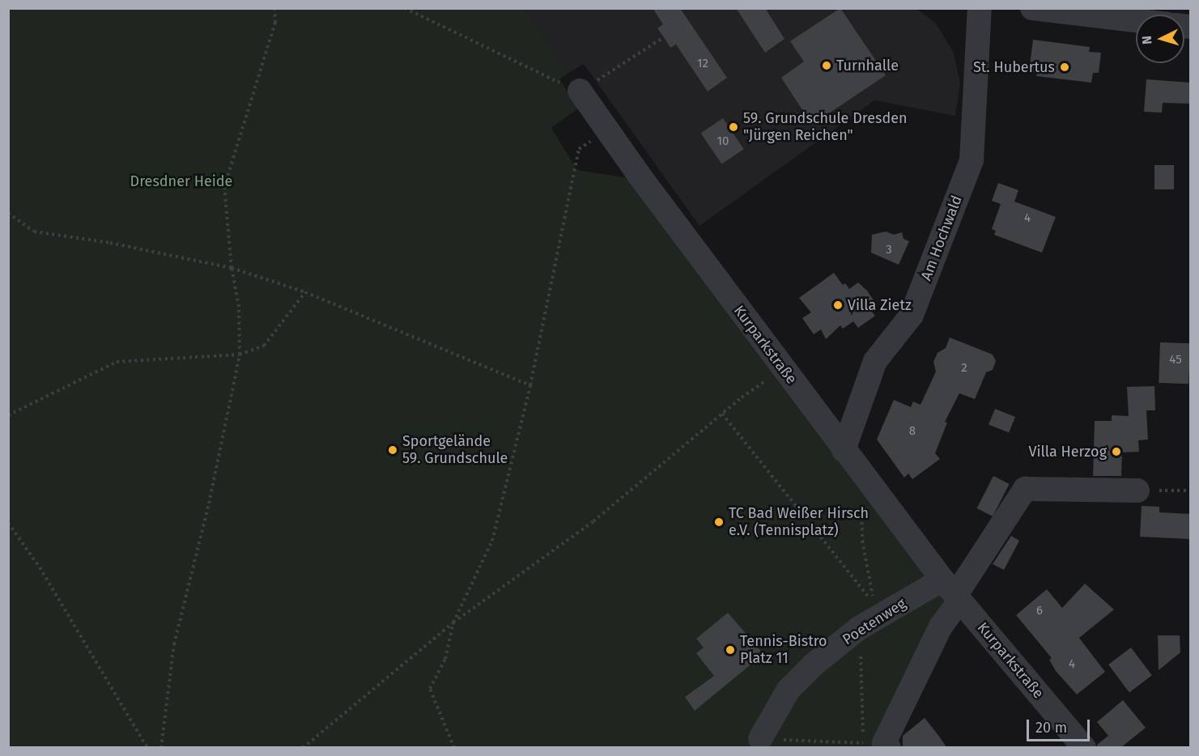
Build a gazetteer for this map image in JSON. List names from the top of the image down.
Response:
{
  "streets": {
    "street": ["Am Hochwald", "Kurparkstraße", "Poetenweg"]
  },
  "crossings": [
    ["Am Hochwald", "Kurparkstraße"],
    ["Kurparkstraße", "Poetenweg"]
  ],
  "parks": ["Dresdner Heide"],
  "places": [
    "Turnhalle",
    "St. Hubertus",
    "59. Grundschule Dresden \"Jürgen Reichen\"",
    "Villa Zietz",
    "Sportgelände 59. Grundschule",
    "Villa Herzog",
    "TC Bad Weißer Hirsch e.V. (Tennisplatz)",
    "Tennis-Bistro Platz 11"
  ],
  "house_numbers": [
    "12",
    "10",
    "4",
    "3",
    "45",
    "2",
    "8",
    "6",
    "4"
  ],
  "scale_bar": "20 m",
  "north": "left"
}
